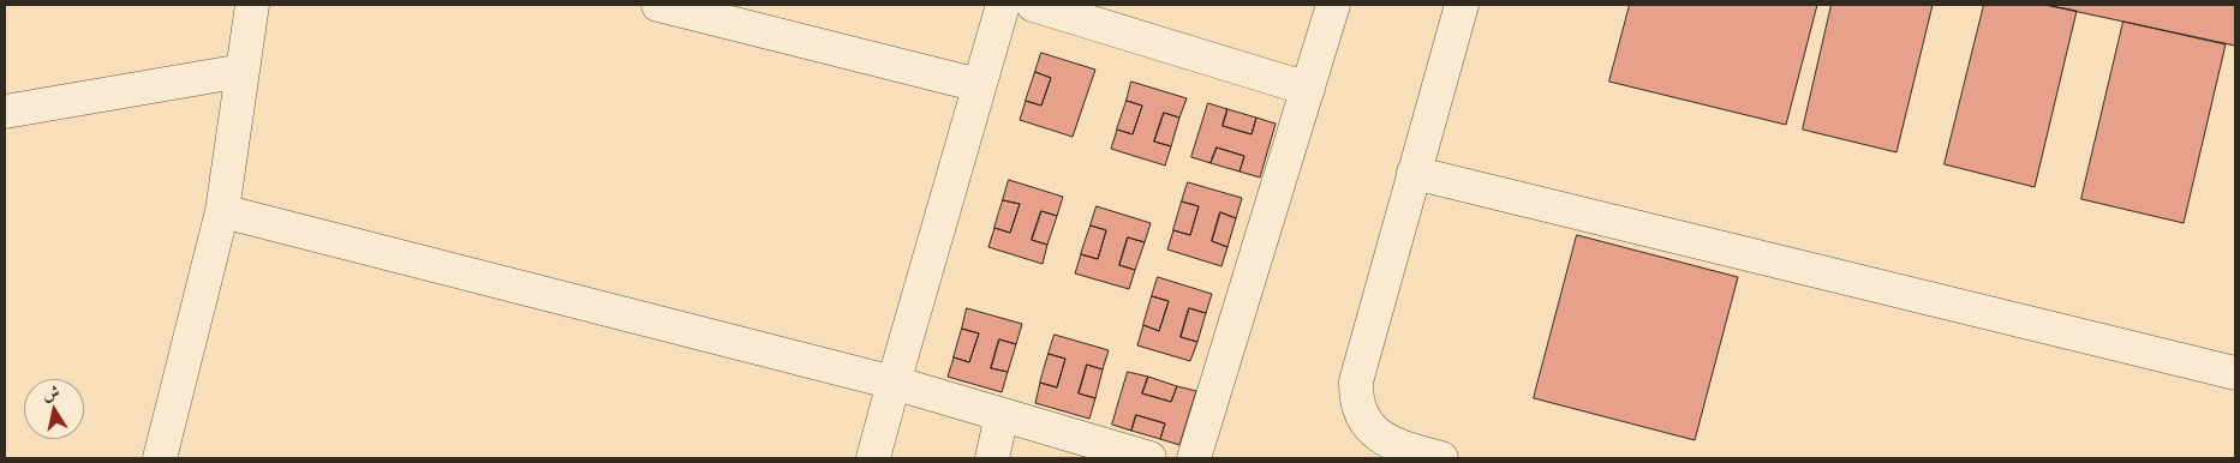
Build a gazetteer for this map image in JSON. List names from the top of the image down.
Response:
{
  "north": "top"
}
